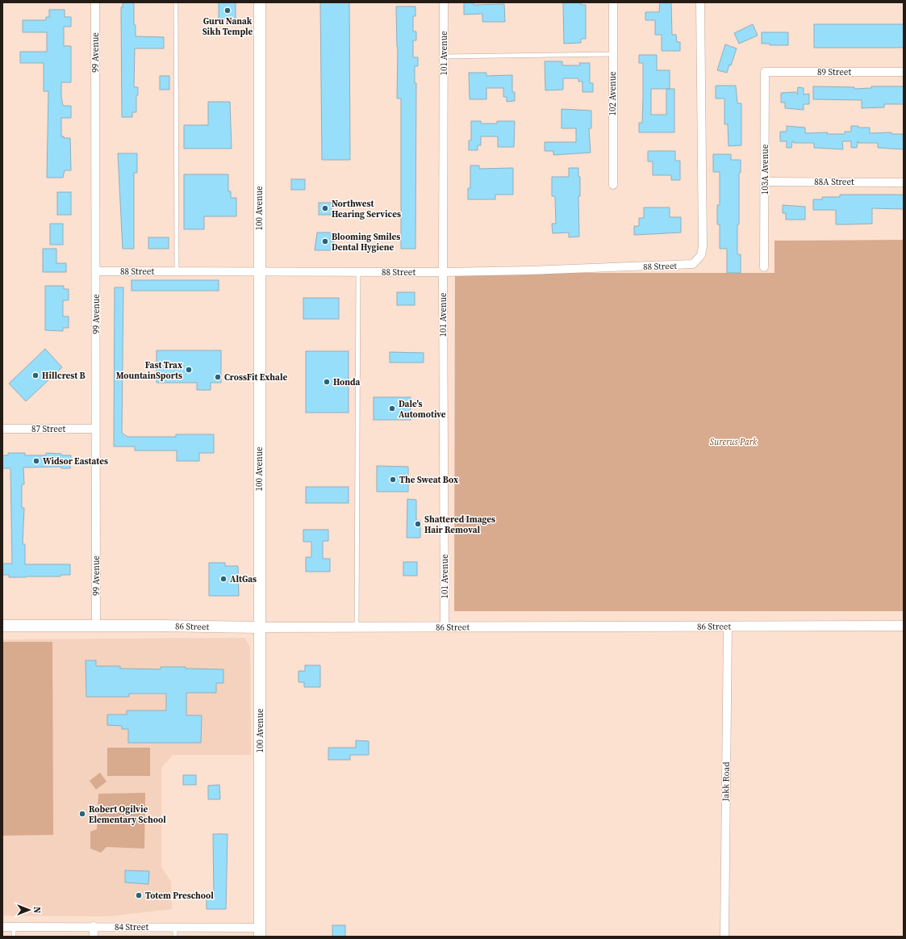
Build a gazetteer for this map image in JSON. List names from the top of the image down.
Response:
{
  "streets": {
    "main road": ["100 Avenue", "86 Street"],
    "street": [
      "99 Avenue",
      "101 Avenue",
      "89 Street",
      "102 Avenue",
      "103A Avenue",
      "88A Street",
      "88 Street",
      "87 Street",
      "Jakk Road",
      "84 Street"
    ]
  },
  "crossings": [
    ["99 Avenue", "88 Street"],
    ["99 Avenue", "87 Street"],
    ["99 Avenue", "86 Street"],
    ["101 Avenue", "88 Street"],
    ["101 Avenue", "86 Street"],
    ["89 Street", "103A Avenue"],
    ["103A Avenue", "88A Street"],
    ["100 Avenue", "88 Street"],
    ["100 Avenue", "86 Street"],
    ["100 Avenue", "84 Street"],
    ["86 Street", "Jakk Road"]
  ],
  "parks": ["Surerus Park"],
  "places": [
    "Guru Nanak Sikh Temple",
    "Northwest Hearing Services",
    "Blooming Smiles Dental Hygiene",
    "Fast Trax MountainSports",
    "Hillcrest B",
    "CrossFit Exhale",
    "Honda",
    "Dale's Automotive",
    "Widsor Eastates",
    "The Sweat Box",
    "Shattered Images Hair Removal",
    "AltGas",
    "Robert Ogilvie Elementary School",
    "Totem Preschool"
  ],
  "north": "right"
}
